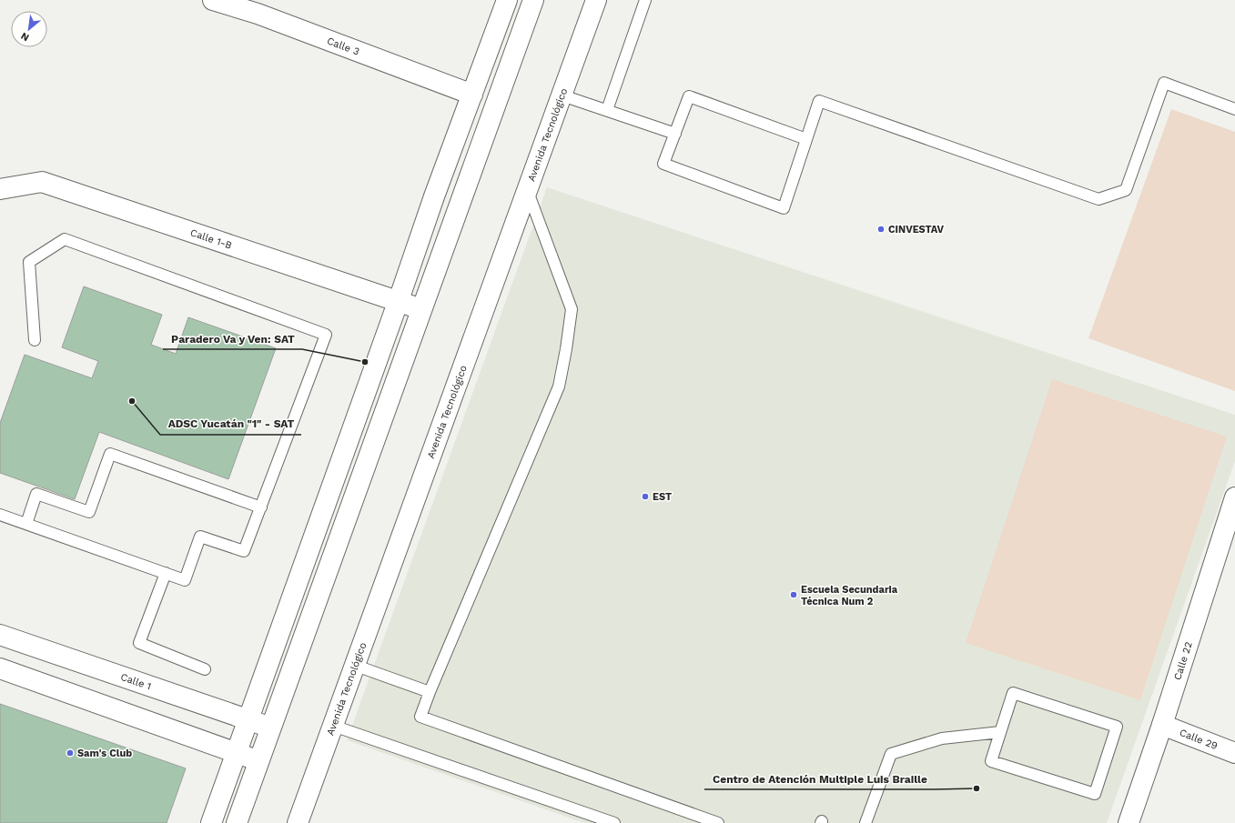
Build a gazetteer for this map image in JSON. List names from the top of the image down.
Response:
{
  "streets": {
    "street": [
      "Calle 3",
      "Avenida Tecnológico",
      "Calle 1-B",
      "Calle 22",
      "Calle 1",
      "Calle 29"
    ]
  },
  "crossings": [
    ["Calle 22", "Calle 29"]
  ],
  "places": [
    "CINVESTAV",
    "Paradero Va y Ven: SAT",
    "ADSC Yucatán \"1\" - SAT",
    "EST",
    "Escuela Secundaria Técnica Num 2",
    "Sam's Club",
    "Centro de Atención Multiple Luis Braille"
  ],
  "north": "bottom left"
}
